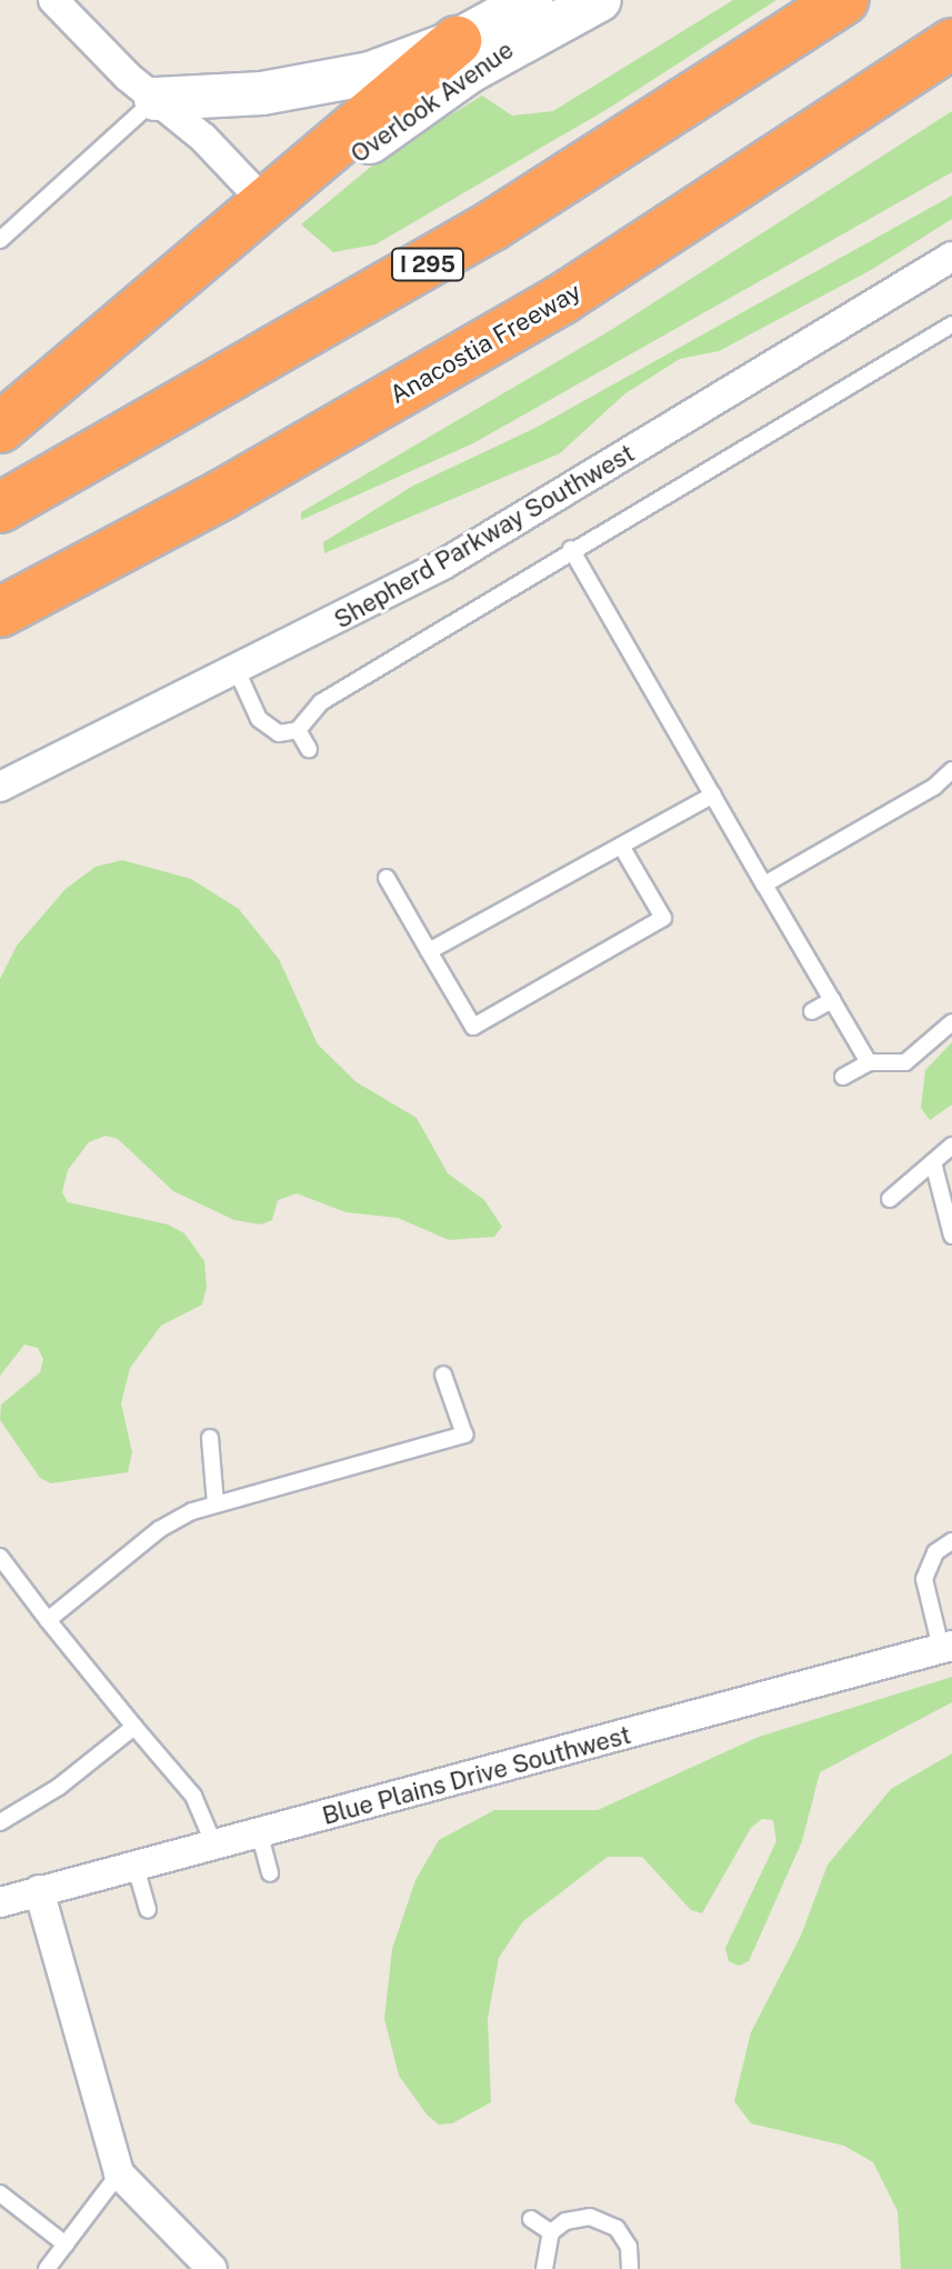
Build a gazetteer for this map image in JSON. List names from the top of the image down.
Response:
{
  "streets": {
    "highway": ["I 295", "Anacostia Freeway"],
    "street": ["Overlook Avenue", "Shepherd Parkway Southwest", "Blue Plains Drive Southwest"]
  }
}
